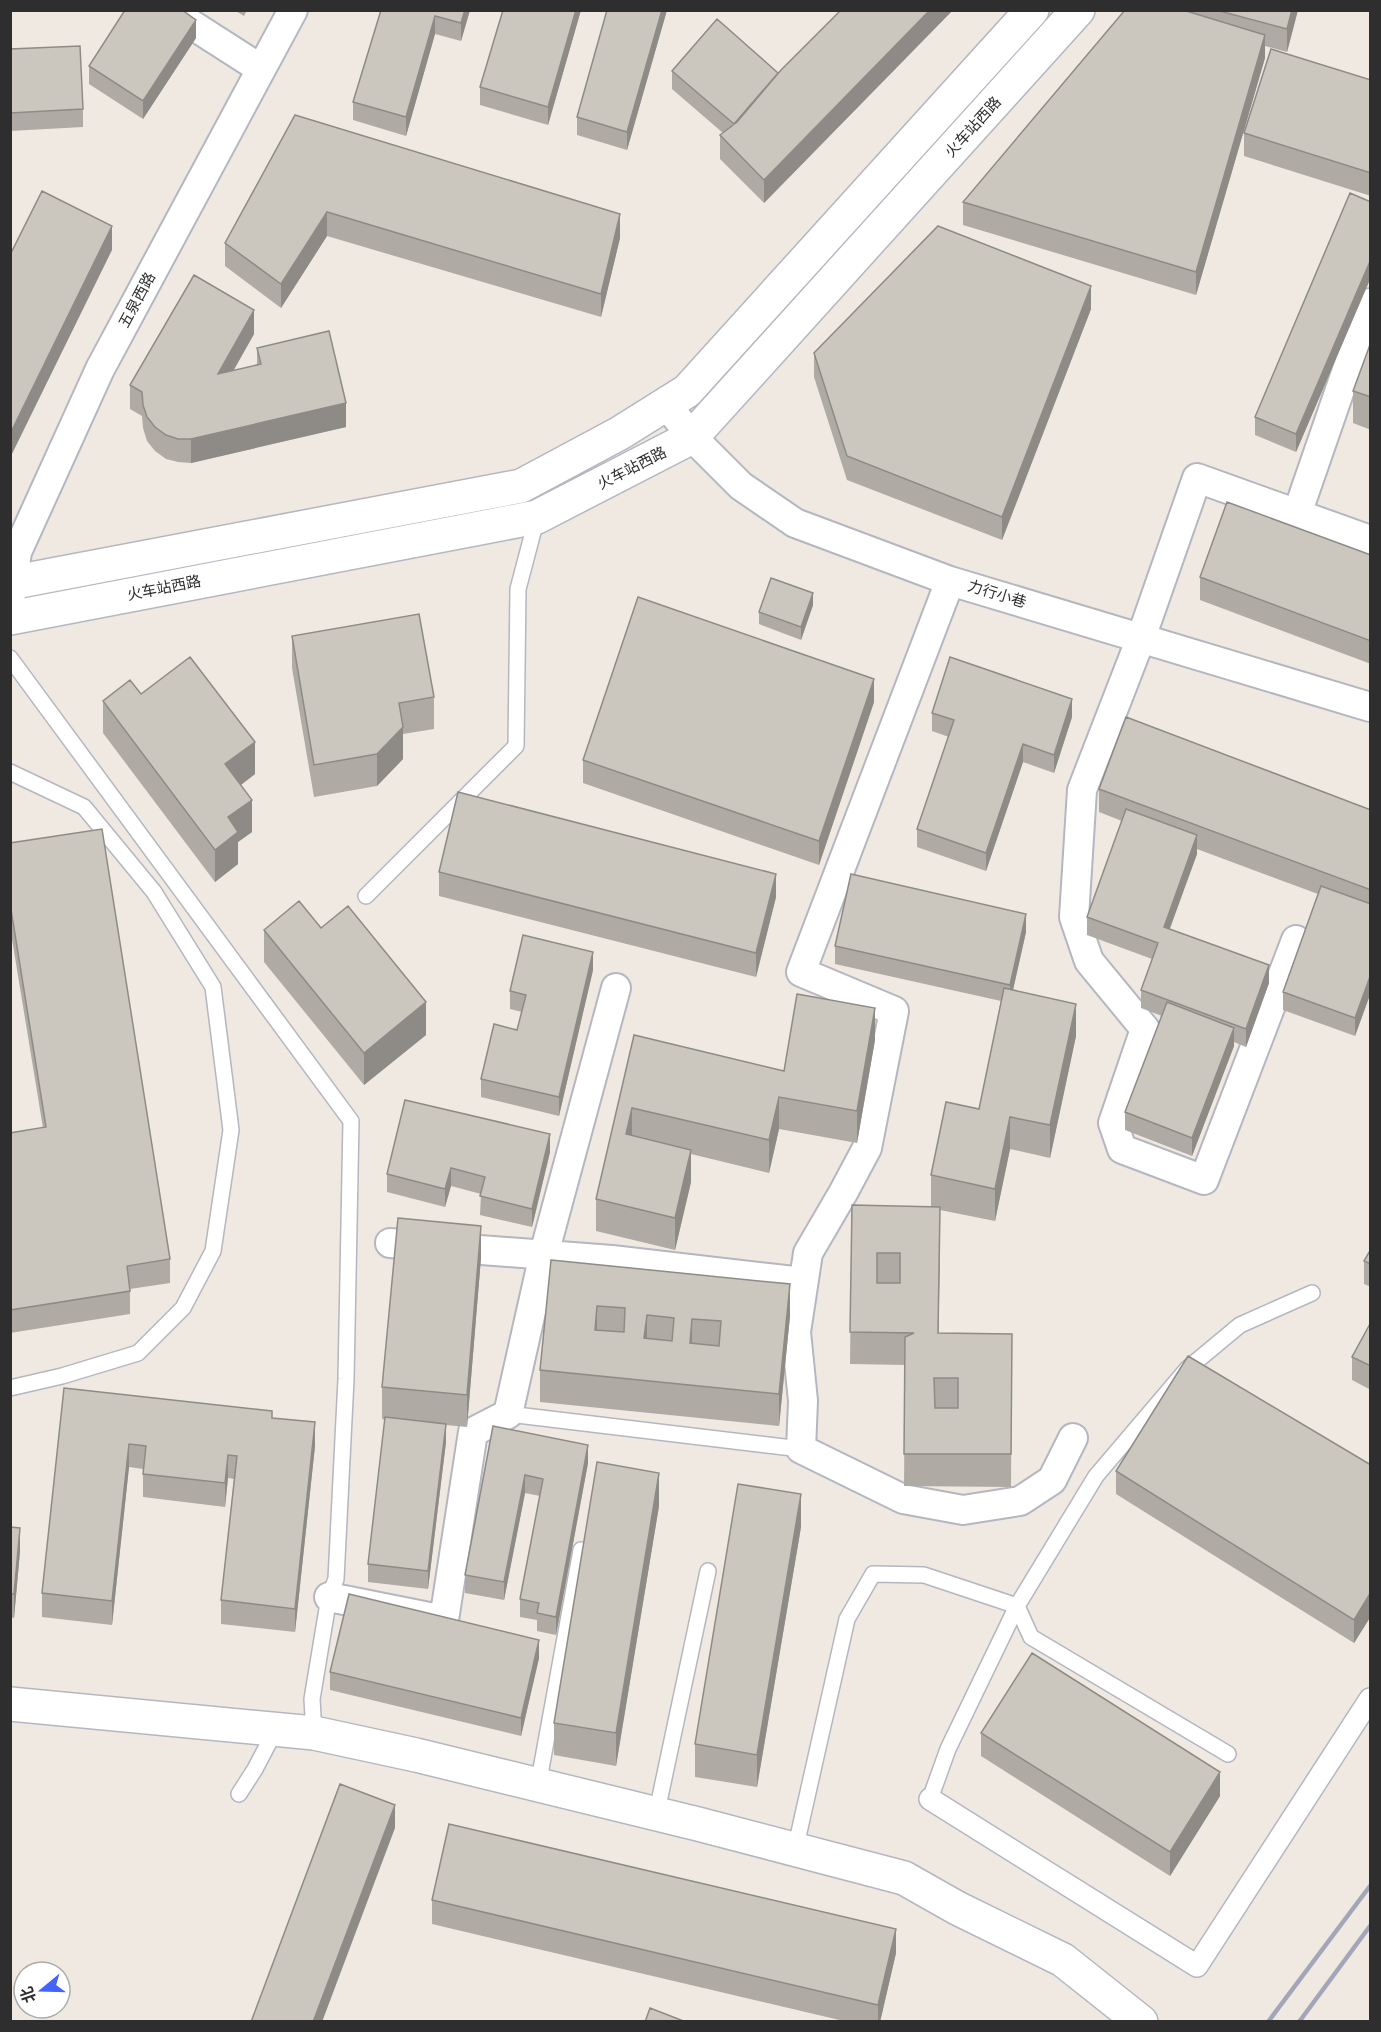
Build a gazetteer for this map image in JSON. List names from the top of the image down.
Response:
{
  "streets": {
    "main road": ["火车站西路"],
    "street": ["五泉西路", "力行小巷"]
  },
  "crossings": [
    ["火车站西路", "力行小巷"]
  ],
  "north": "left"
}
